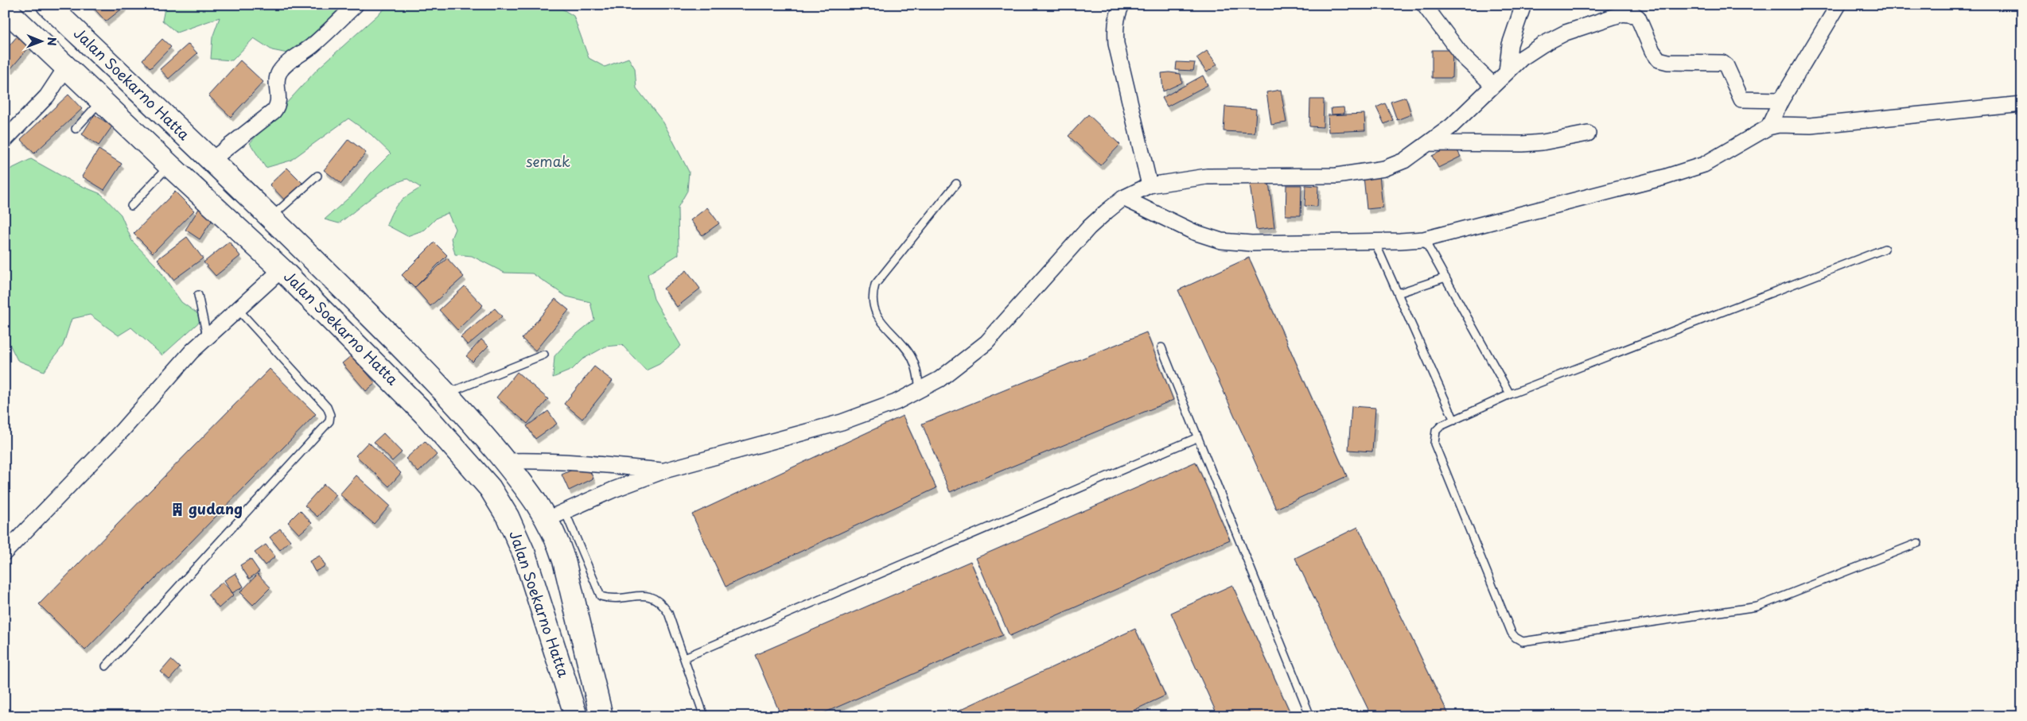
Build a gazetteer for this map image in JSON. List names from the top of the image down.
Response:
{
  "streets": {
    "highway": ["Jalan Soekarno Hatta"]
  },
  "parks": ["semak"],
  "places": {
    "building": ["gudang"]
  },
  "north": "right"
}
